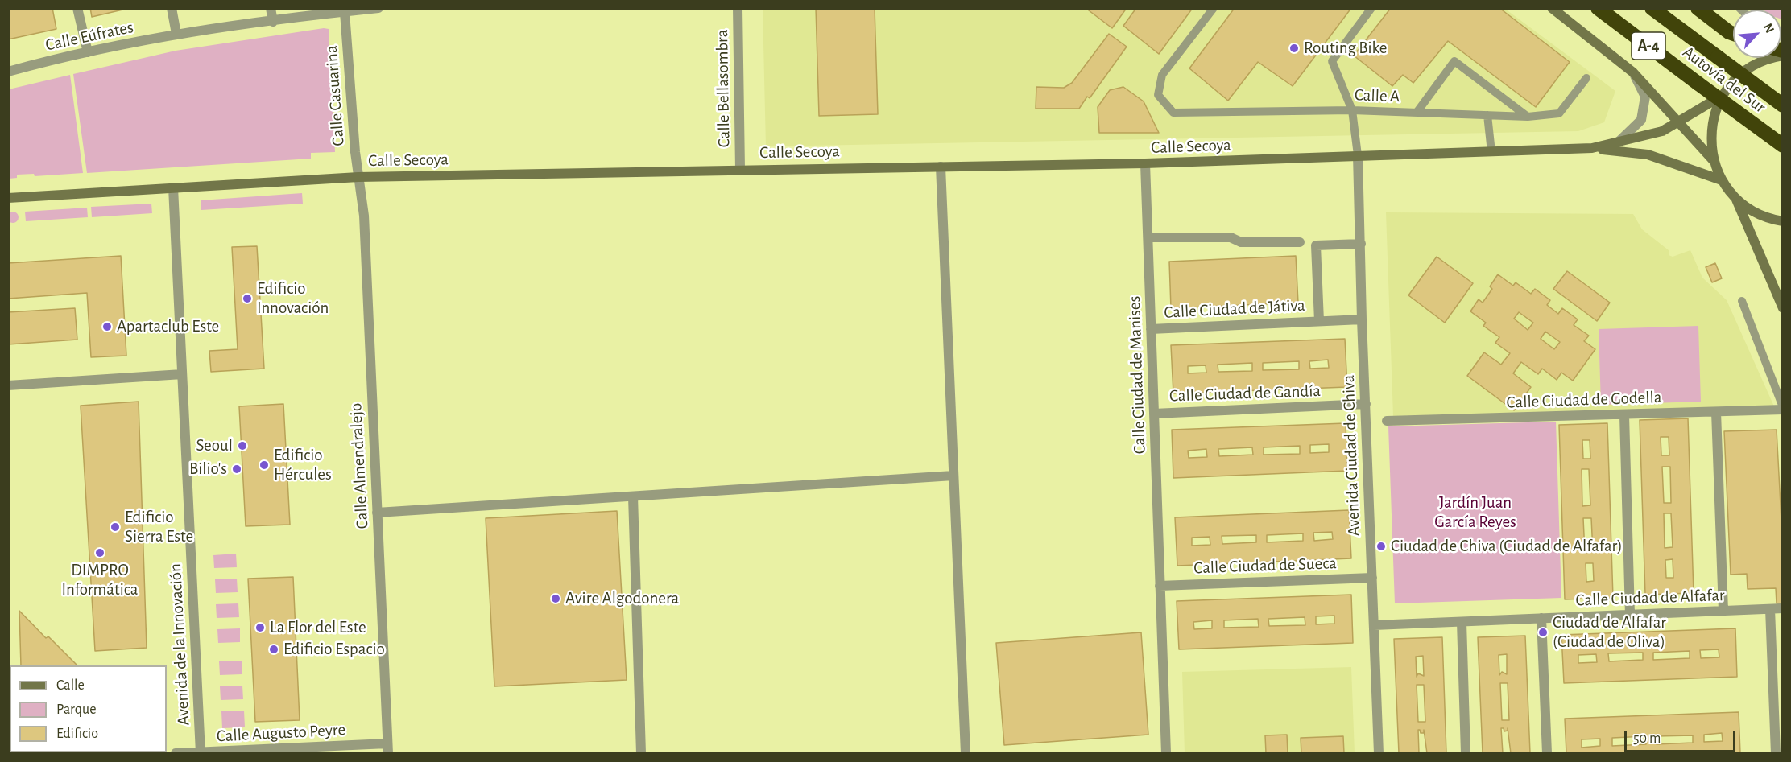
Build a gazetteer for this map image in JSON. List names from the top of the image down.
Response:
{
  "streets": {
    "highway": ["A-4", "Autovía del Sur"],
    "main road": ["Calle Secoya"],
    "street": [
      "Calle Eúfrates",
      "Calle Bellasombra",
      "Calle Casuarina",
      "Calle Ciudad de Játiva",
      "Calle Ciudad de Manises",
      "Calle Ciudad de Gandía",
      "Calle Ciudad de Godella",
      "Avenida Ciudad de Chiva",
      "Calle Almendralejo",
      "Calle Ciudad de Sueca",
      "Calle Ciudad de Alfafar",
      "Avenida de la Innovación",
      "Calle Augusto Peyre"
    ],
    "lane": ["Calle A"]
  },
  "crossings": [
    ["Calle Eúfrates", "Calle Casuarina"],
    ["Calle Bellasombra", "Calle Secoya"],
    ["Calle Casuarina", "Calle Secoya"],
    ["Calle Casuarina", "Calle Almendralejo"],
    ["Calle Secoya", "Calle Ciudad de Manises"],
    ["Calle Secoya", "Avenida Ciudad de Chiva"],
    ["Calle Secoya", "Calle Almendralejo"],
    ["Calle Secoya", "Avenida de la Innovación"],
    ["Calle Ciudad de Játiva", "Calle Ciudad de Manises"],
    ["Calle Ciudad de Játiva", "Avenida Ciudad de Chiva"],
    ["Calle Ciudad de Manises", "Calle Ciudad de Gandía"],
    ["Calle Ciudad de Manises", "Calle Ciudad de Sueca"],
    ["Calle Ciudad de Gandía", "Avenida Ciudad de Chiva"],
    ["Avenida Ciudad de Chiva", "Calle Ciudad de Sueca"],
    ["Avenida Ciudad de Chiva", "Calle Ciudad de Alfafar"],
    ["Calle Almendralejo", "Calle Augusto Peyre"],
    ["Avenida de la Innovación", "Calle Augusto Peyre"]
  ],
  "parks": ["Jardín Juan García Reyes"],
  "places": [
    "Routing Bike",
    "Edificio Innovación",
    "Apartaclub Este",
    "Seoul",
    "Edificio Hércules",
    "Bilio's",
    "Edificio Sierra Este",
    "Ciudad de Chiva (Ciudad de Alfafar)",
    "DIMPRO Informática",
    "Avire Algodonera",
    "La Flor del Este",
    "Ciudad de Alfafar (Ciudad de Oliva)",
    "Edificio Espacio"
  ],
  "legend": ["Calle", "Parque", "Edificio"],
  "scale_bar": "50 m",
  "north": "top right"
}
